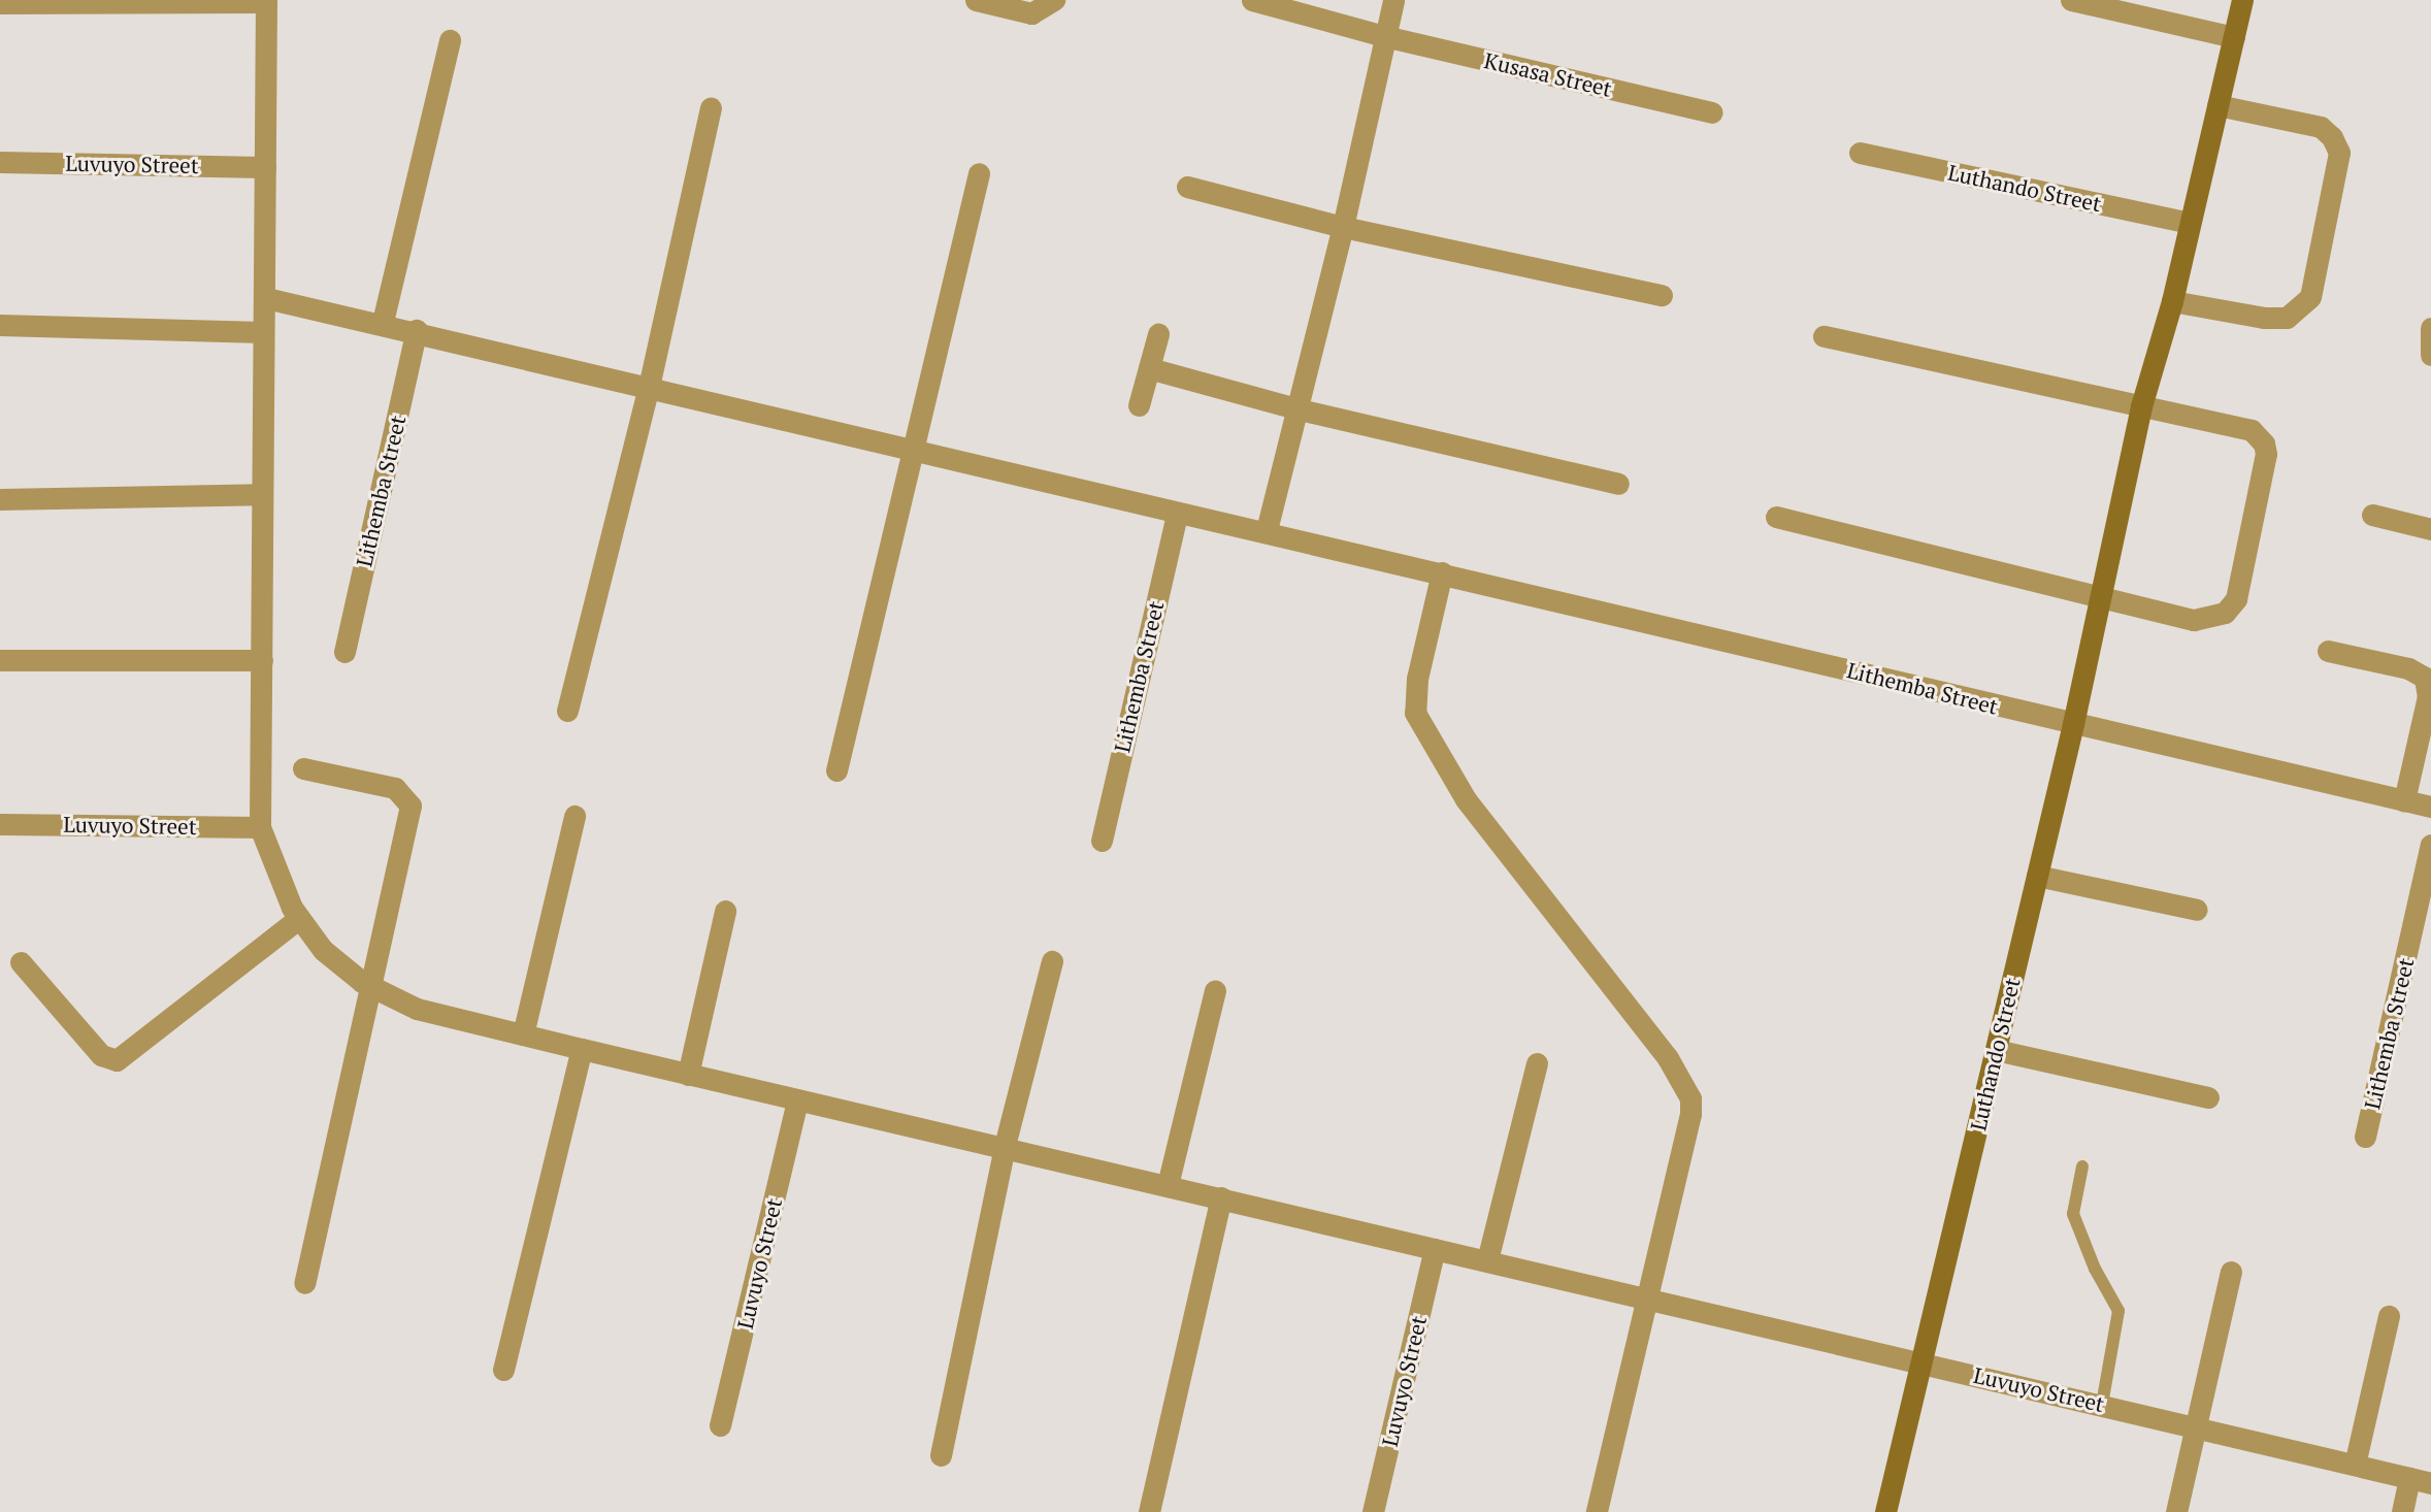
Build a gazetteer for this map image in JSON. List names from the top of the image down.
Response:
{
  "streets": {
    "street": [
      "Kusasa Street",
      "Luvuyo Street",
      "Luthando Street",
      "Lithemba Street"
    ]
  },
  "crossings": [
    ["Luvuyo Street", "Luthando Street"],
    ["Luvuyo Street", "Lithemba Street"],
    ["Luthando Street", "Lithemba Street"]
  ]
}
